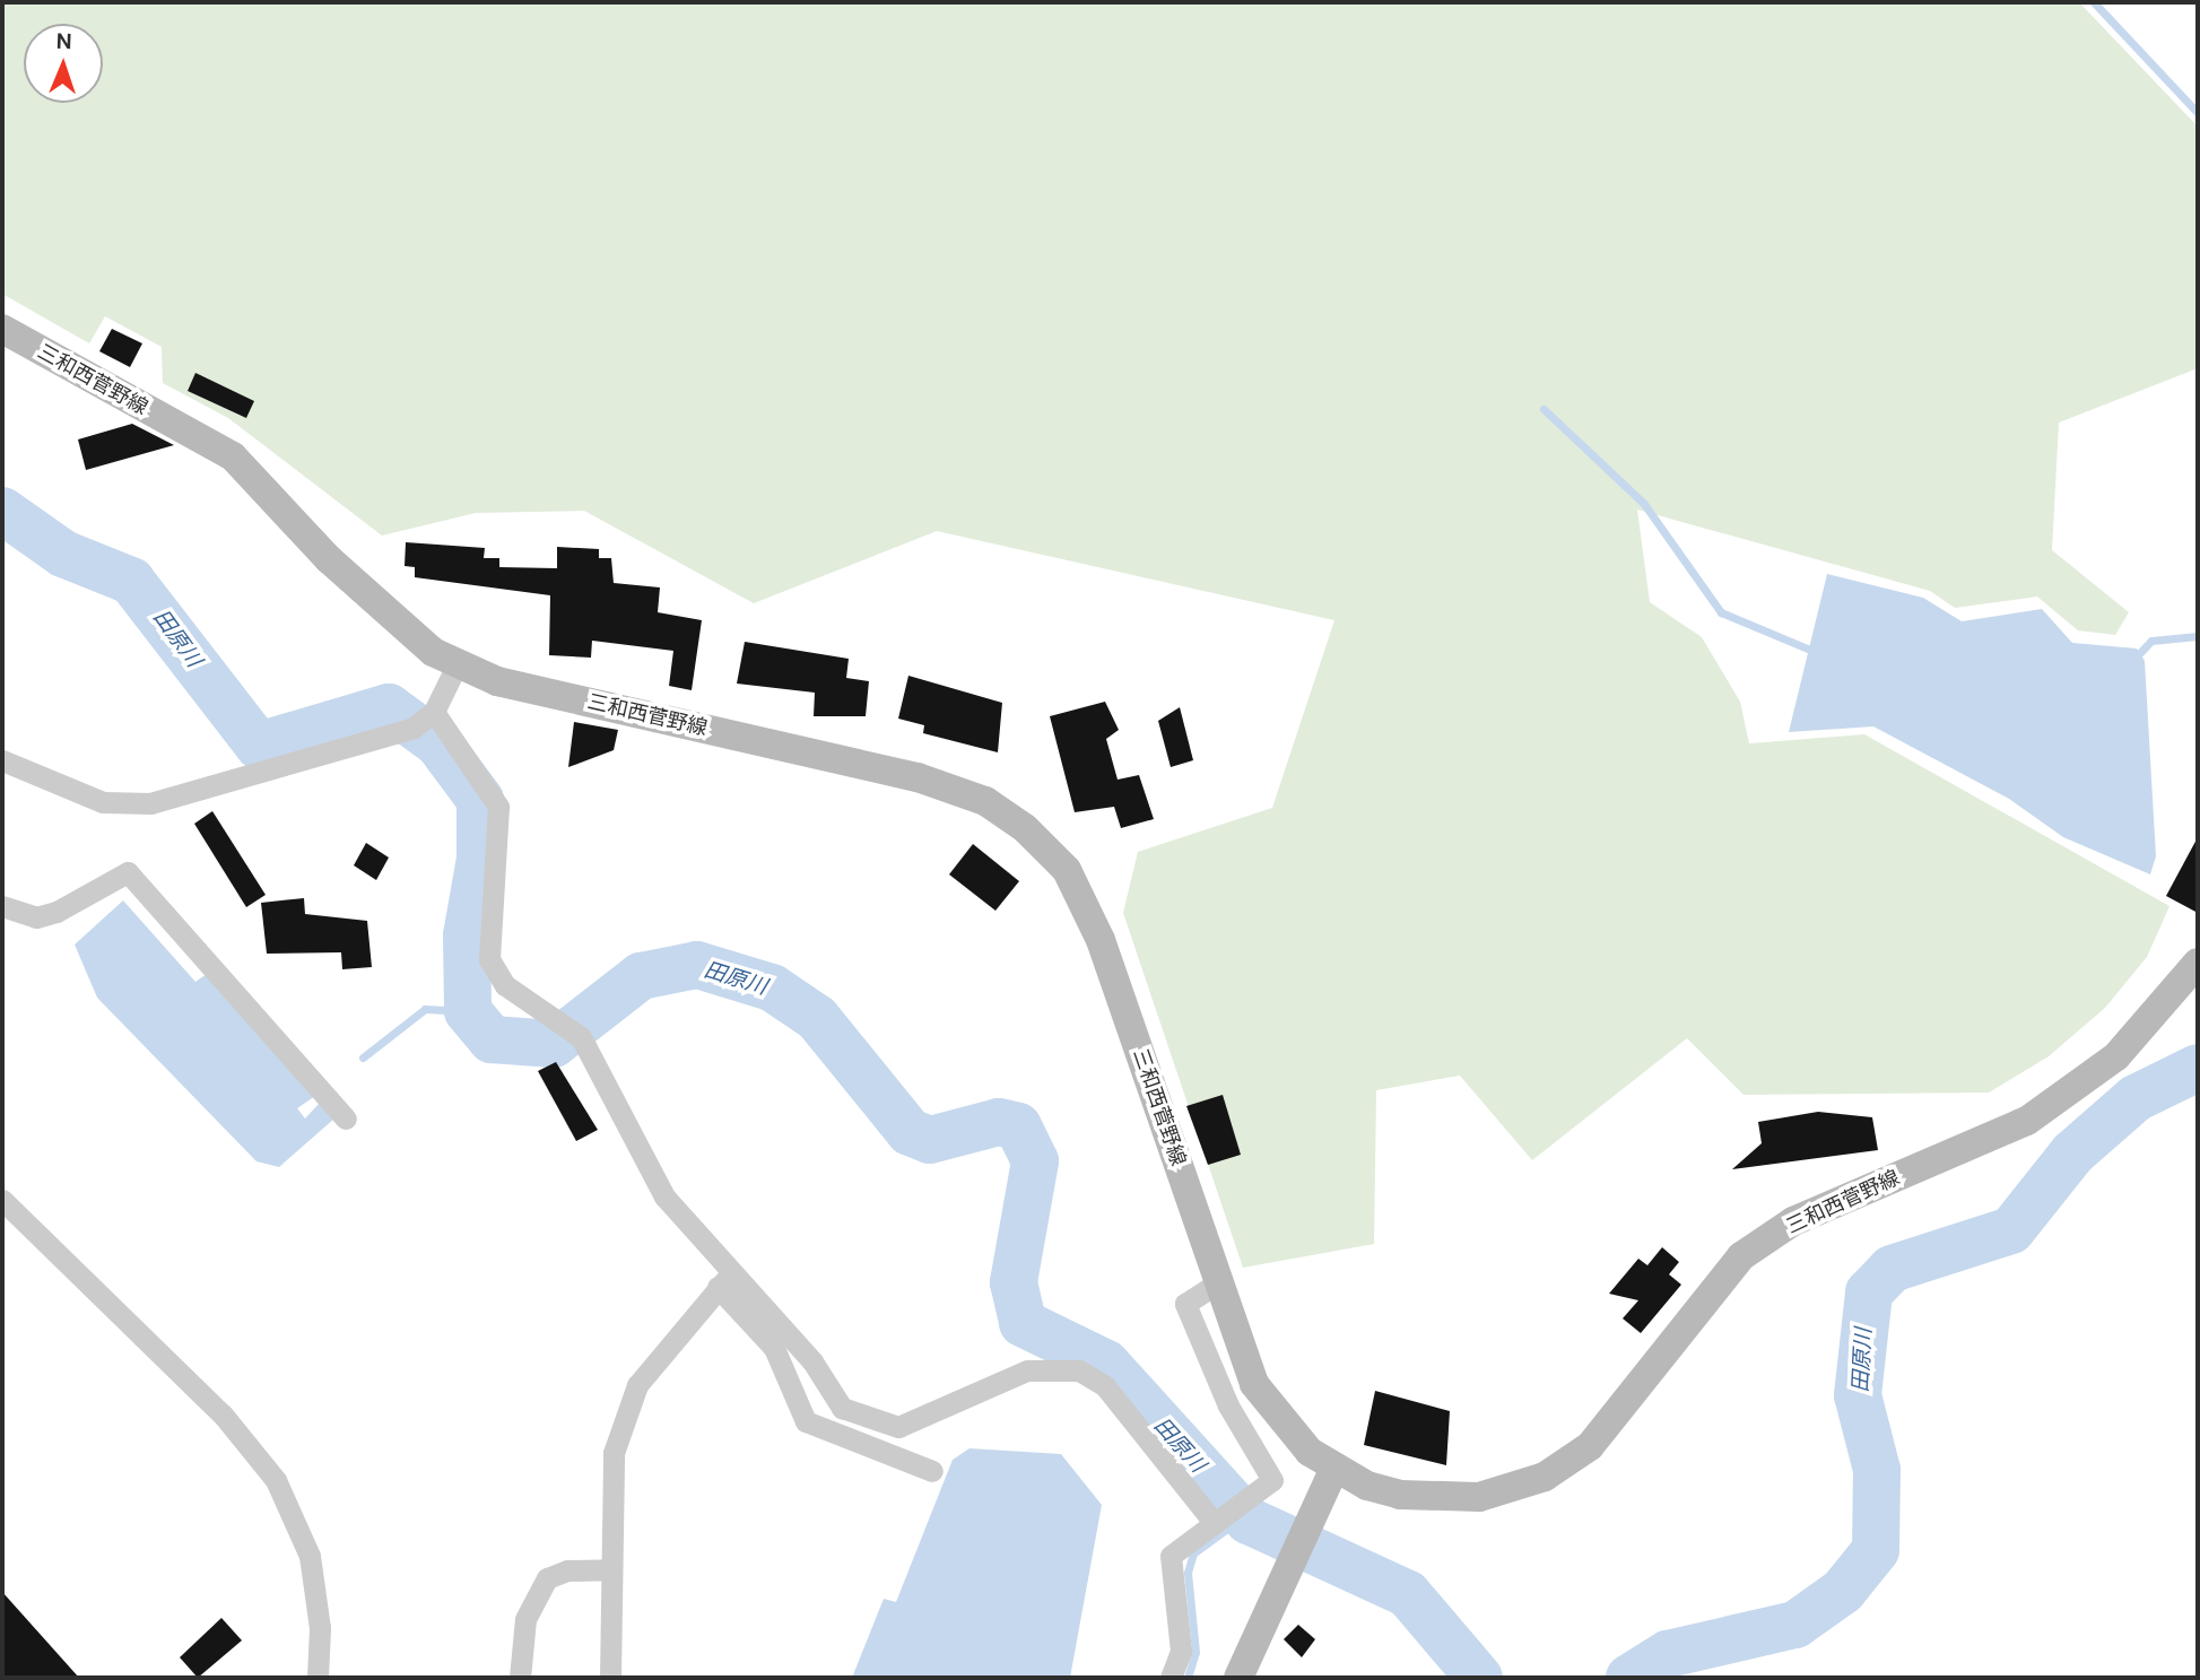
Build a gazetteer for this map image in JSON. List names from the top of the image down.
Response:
{
  "streets": {
    "main road": ["三和西菅野線"]
  },
  "water": ["田原川"],
  "north": "top"
}
